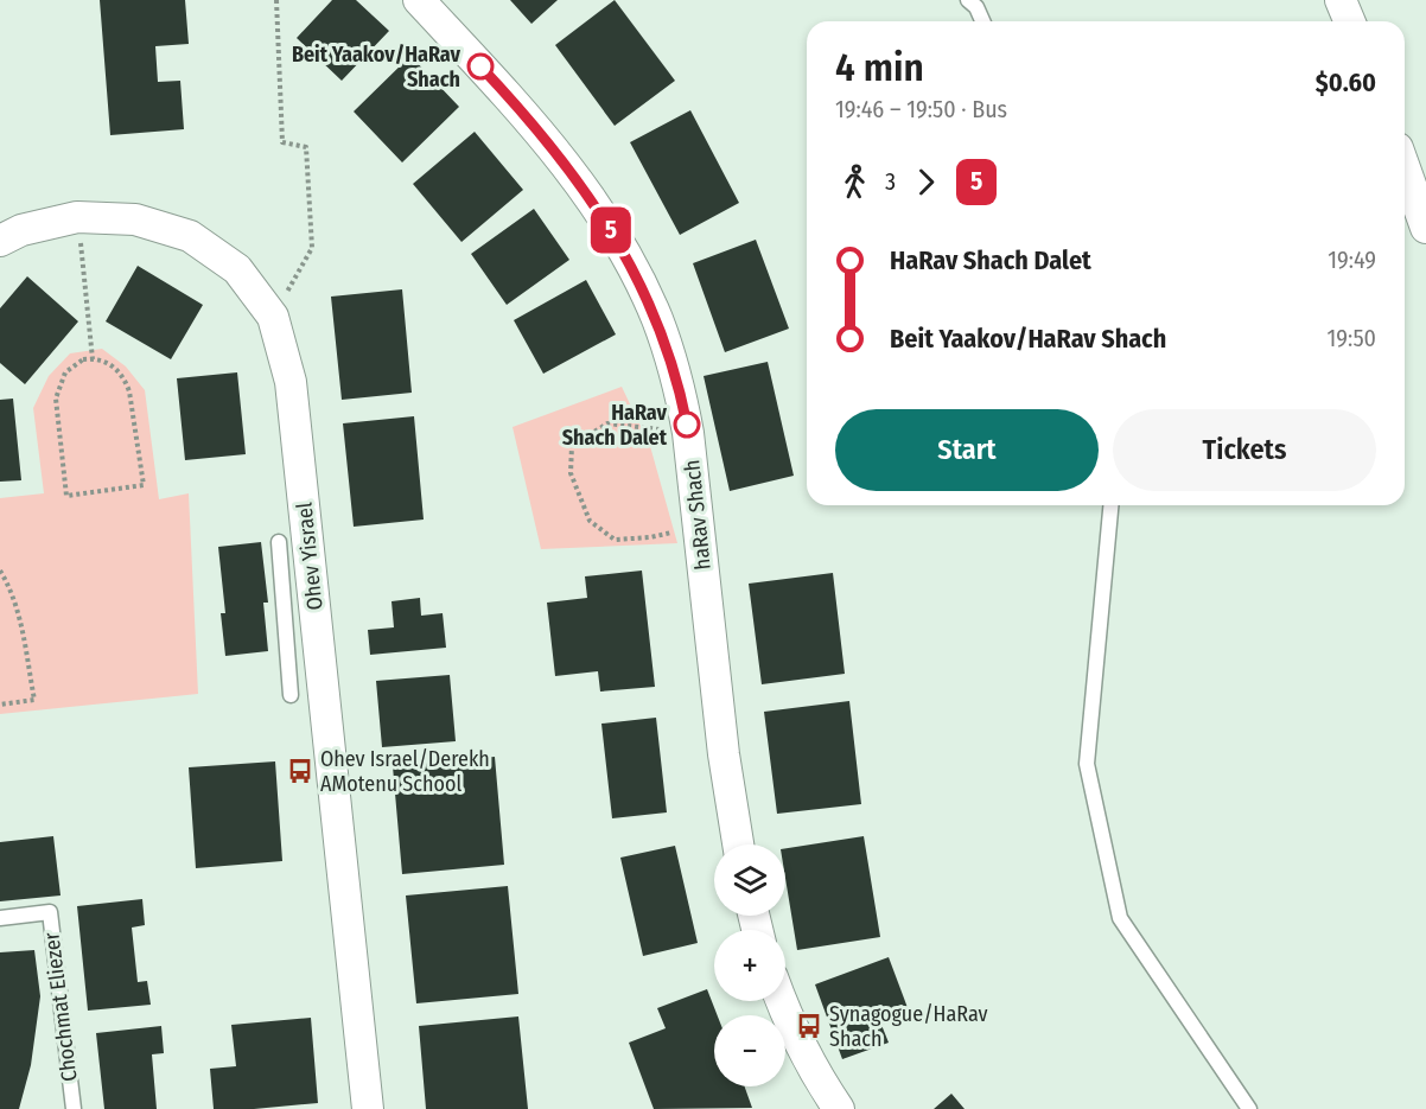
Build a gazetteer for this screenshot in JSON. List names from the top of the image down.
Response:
{
  "streets": {
    "street": ["haRav Shach", "Ohev Yisrael"],
    "lane": ["Chochmat Eliezer"]
  },
  "places": {
    "other": ["Beit Yaakov/HaRav Shach", "HaRav Shach Dalet"],
    "bus stop": ["Ohev Israel/Derekh AMotenu School", "Synagogue/HaRav Shach"]
  },
  "lines": ["bus line 5"],
  "page": {
    "on_map": "5",
    "heading": ["4 min", "19:46 – 19:50 · Bus", "$0.60"],
    "legs": ["3", "5"],
    "list": [
      {
        "name": "HaRav Shach Dalet",
        "value": "19:49"
      },
      {
        "name": "Beit Yaakov/HaRav Shach",
        "value": "19:50"
      }
    ],
    "buttons": ["Start", "Tickets"],
    "map_buttons": ["+", "−"]
  }
}
